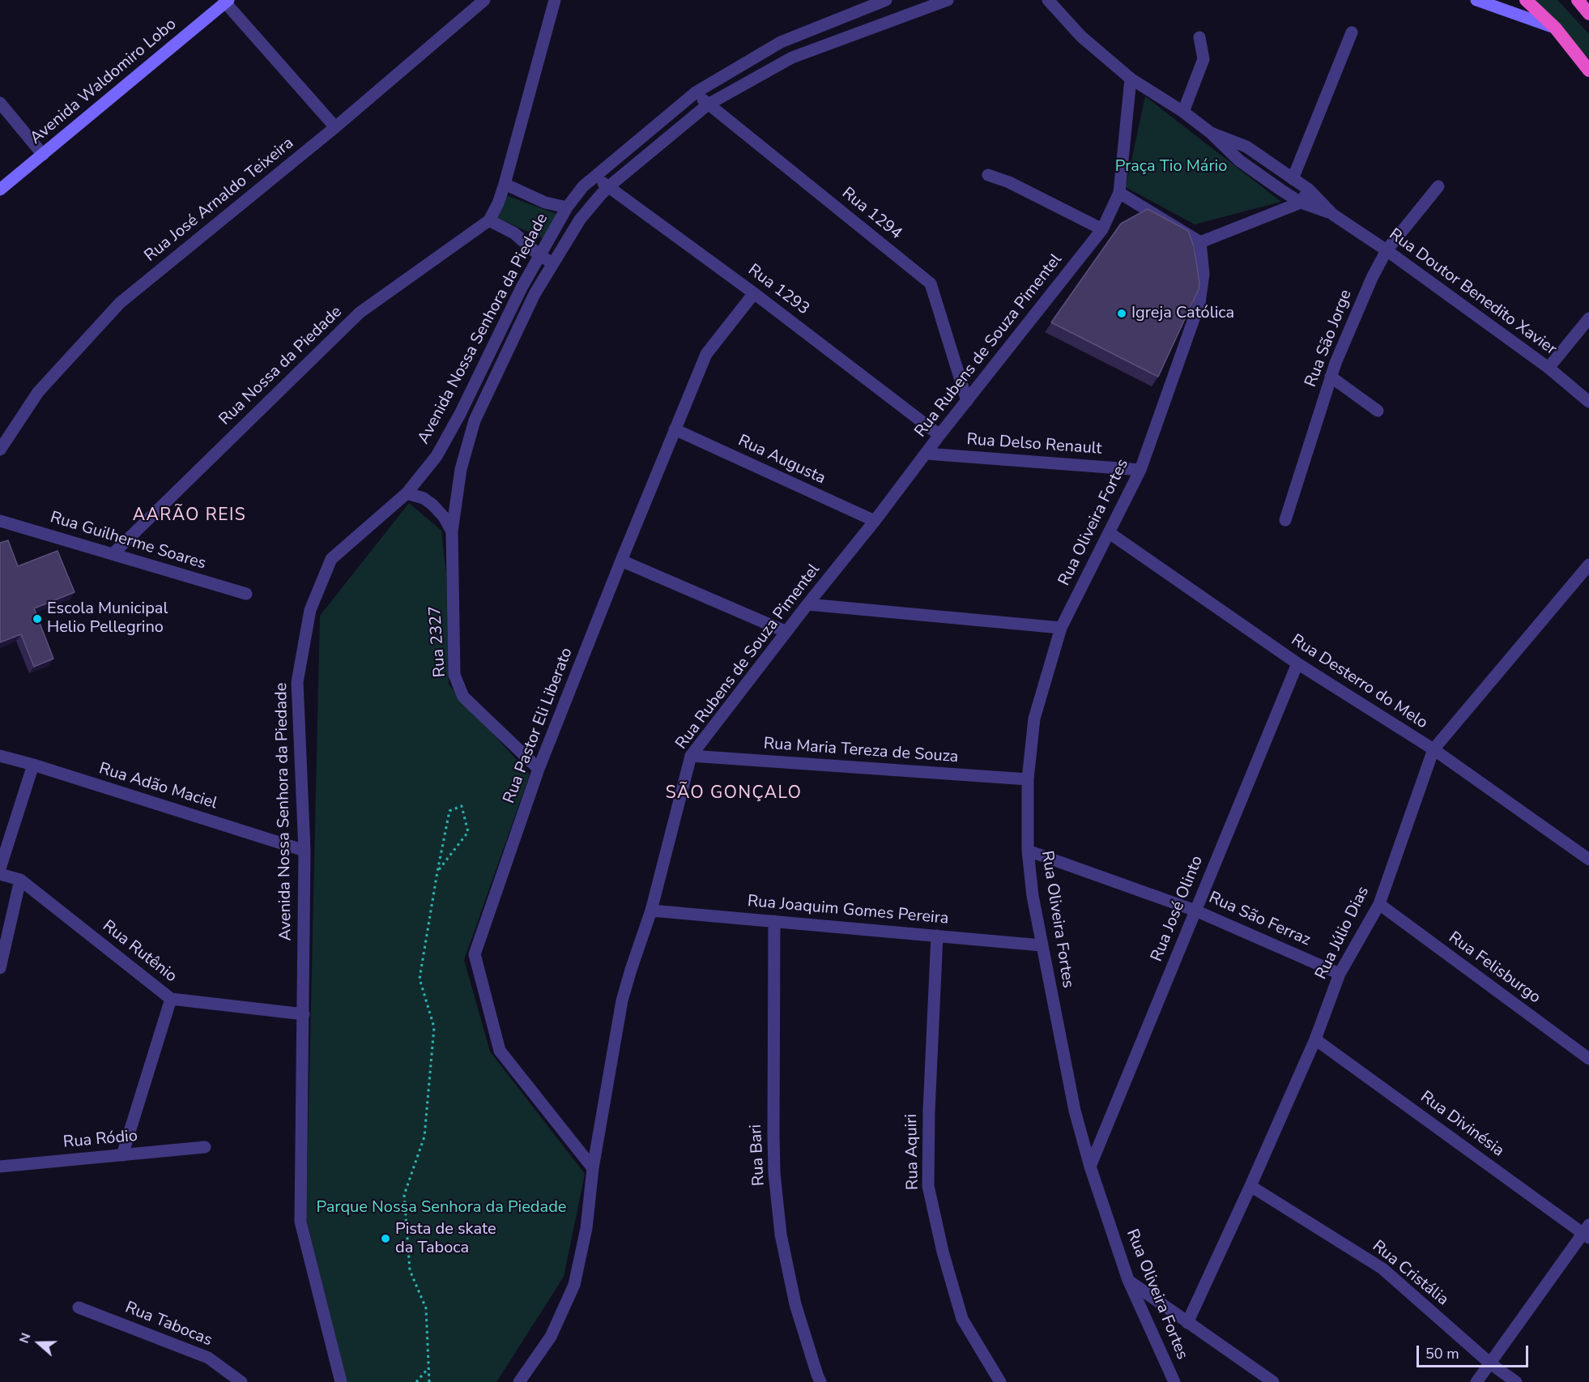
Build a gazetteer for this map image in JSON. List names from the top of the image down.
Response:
{
  "streets": {
    "main road": ["Avenida Waldomiro Lobo"],
    "street": [
      "Rua José Arnaldo Teixeira",
      "Rua 1294",
      "Rua 1293",
      "Rua Doutor Benedito Xavier",
      "Avenida Nossa Senhora da Piedade",
      "Rua São Jorge",
      "Rua Rubens de Souza Pimentel",
      "Rua Nossa da Piedade",
      "Rua Delso Renault",
      "Rua Augusta",
      "Rua Oliveira Fortes",
      "Rua Guilherme Soares",
      "Rua 2327",
      "Rua Desterro do Melo",
      "Rua Pastor Eli Liberato",
      "Rua Maria Tereza de Souza",
      "Rua Adão Maciel",
      "Rua José Olinto",
      "Rua Joaquim Gomes Pereira",
      "Rua São Ferraz",
      "Rua Júlio Dias",
      "Rua Rutênio",
      "Rua Felisburgo",
      "Rua Divinésia",
      "Rua Ródio",
      "Rua Aquiri",
      "Rua Bari",
      "Rua Cristália",
      "Rua Tabocas"
    ]
  },
  "crossings": [
    ["Rua 1294", "Avenida Nossa Senhora da Piedade"],
    ["Rua 1294", "Rua Rubens de Souza Pimentel"],
    ["Rua 1293", "Avenida Nossa Senhora da Piedade"],
    ["Rua 1293", "Rua Rubens de Souza Pimentel"],
    ["Rua 1293", "Rua Pastor Eli Liberato"],
    ["Rua Doutor Benedito Xavier", "Rua São Jorge"],
    ["Rua Doutor Benedito Xavier", "Rua Rubens de Souza Pimentel"],
    ["Avenida Nossa Senhora da Piedade", "Rua 2327"],
    ["Avenida Nossa Senhora da Piedade", "Rua Adão Maciel"],
    ["Avenida Nossa Senhora da Piedade", "Rua Rutênio"],
    ["Rua Rubens de Souza Pimentel", "Rua Delso Renault"],
    ["Rua Rubens de Souza Pimentel", "Rua Augusta"],
    ["Rua Rubens de Souza Pimentel", "Rua Pastor Eli Liberato"],
    ["Rua Rubens de Souza Pimentel", "Rua Maria Tereza de Souza"],
    ["Rua Rubens de Souza Pimentel", "Rua Joaquim Gomes Pereira"],
    ["Rua Nossa da Piedade", "Rua Guilherme Soares"],
    ["Rua Delso Renault", "Rua Oliveira Fortes"],
    ["Rua Augusta", "Rua Pastor Eli Liberato"],
    ["Rua Oliveira Fortes", "Rua Desterro do Melo"],
    ["Rua Oliveira Fortes", "Rua Maria Tereza de Souza"],
    ["Rua Oliveira Fortes", "Rua José Olinto"],
    ["Rua Oliveira Fortes", "Rua Joaquim Gomes Pereira"],
    ["Rua Oliveira Fortes", "Rua São Ferraz"],
    ["Rua 2327", "Rua Pastor Eli Liberato"],
    ["Rua Desterro do Melo", "Rua José Olinto"],
    ["Rua Desterro do Melo", "Rua Júlio Dias"],
    ["Rua José Olinto", "Rua São Ferraz"],
    ["Rua Joaquim Gomes Pereira", "Rua Aquiri"],
    ["Rua Joaquim Gomes Pereira", "Rua Bari"],
    ["Rua São Ferraz", "Rua Júlio Dias"],
    ["Rua Júlio Dias", "Rua Felisburgo"],
    ["Rua Júlio Dias", "Rua Divinésia"],
    ["Rua Júlio Dias", "Rua Cristália"]
  ],
  "districts": ["AARÃO REIS", "SÃO GONÇALO"],
  "parks": ["Praça Tio Mário", "Parque Nossa Senhora da Piedade"],
  "places": ["Igreja Católica", "Escola Municipal Helio Pellegrino", "Pista de skate da Taboca"],
  "scale_bar": "50 m",
  "north": "left"
}
